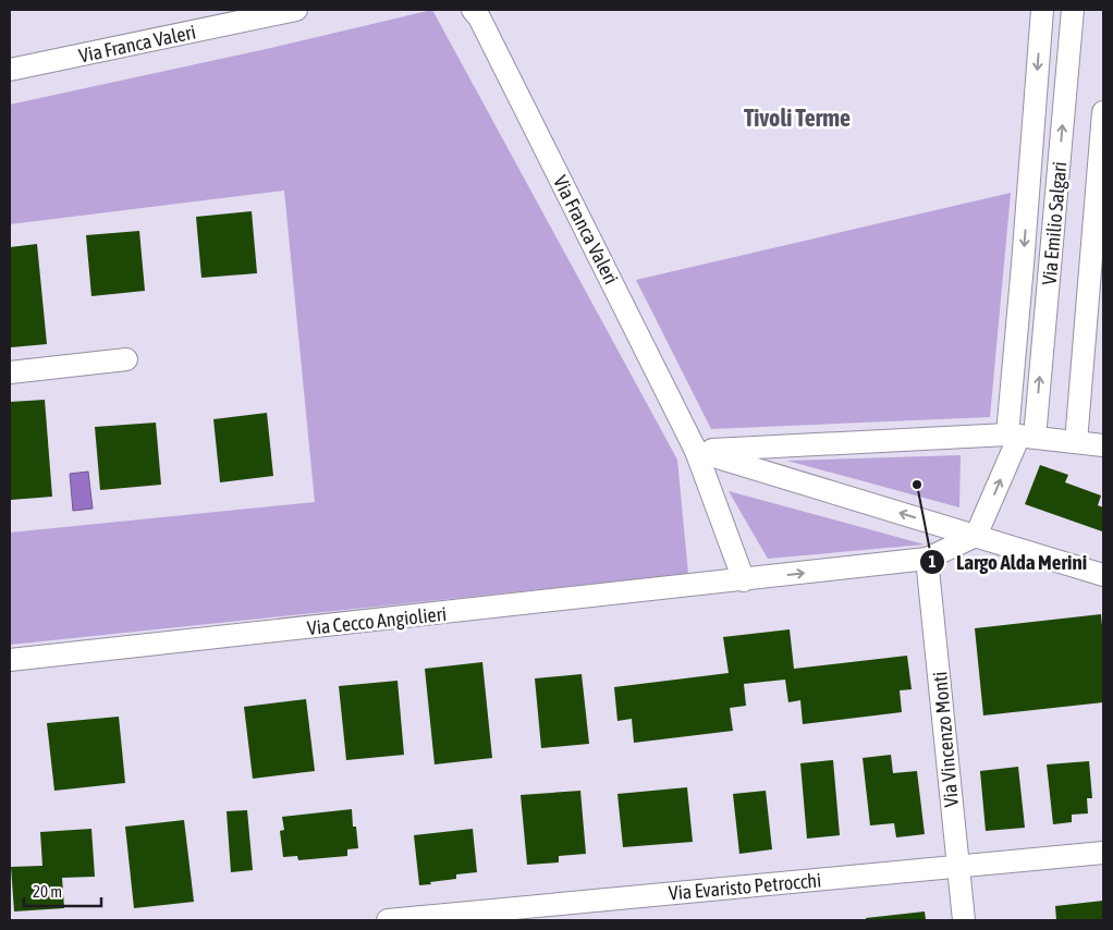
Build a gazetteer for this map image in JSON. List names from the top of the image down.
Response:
{
  "streets": {
    "street": [
      "Via Franca Valeri",
      "Via Emilio Salgari",
      "Via Cecco Angiolieri",
      "Via Vincenzo Monti",
      "Via Evaristo Petrocchi"
    ]
  },
  "crossings": [
    ["Via Franca Valeri", "Via Cecco Angiolieri"],
    ["Via Cecco Angiolieri", "Via Vincenzo Monti"],
    ["Via Vincenzo Monti", "Via Evaristo Petrocchi"]
  ],
  "districts": ["Tivoli Terme"],
  "places": ["Largo Alda Merini"],
  "scale_bar": "20 m"
}
